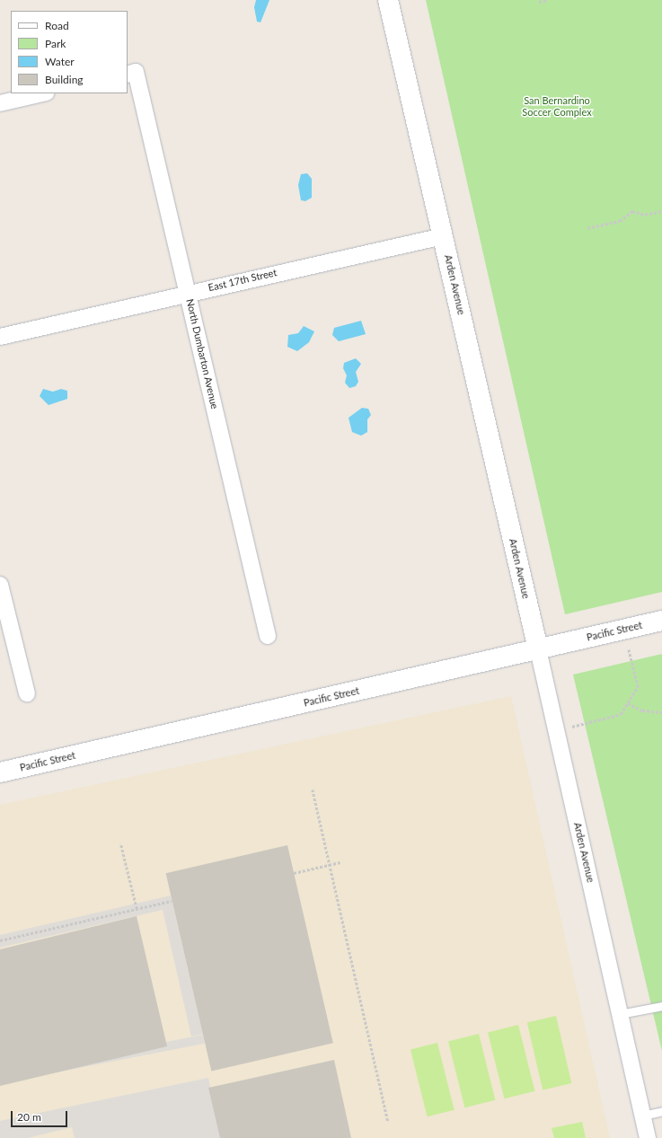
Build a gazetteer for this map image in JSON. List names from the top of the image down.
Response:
{
  "streets": {
    "street": [
      "East 17th Street",
      "Arden Avenue",
      "North Dumbarton Avenue",
      "Pacific Street"
    ]
  },
  "crossings": [
    ["East 17th Street", "Arden Avenue"],
    ["East 17th Street", "North Dumbarton Avenue"],
    ["Arden Avenue", "Pacific Street"]
  ],
  "parks": ["San Bernardino Soccer Complex"],
  "legend": [
    "Road",
    "Park",
    "Water",
    "Building"
  ],
  "scale_bar": "20 m"
}
